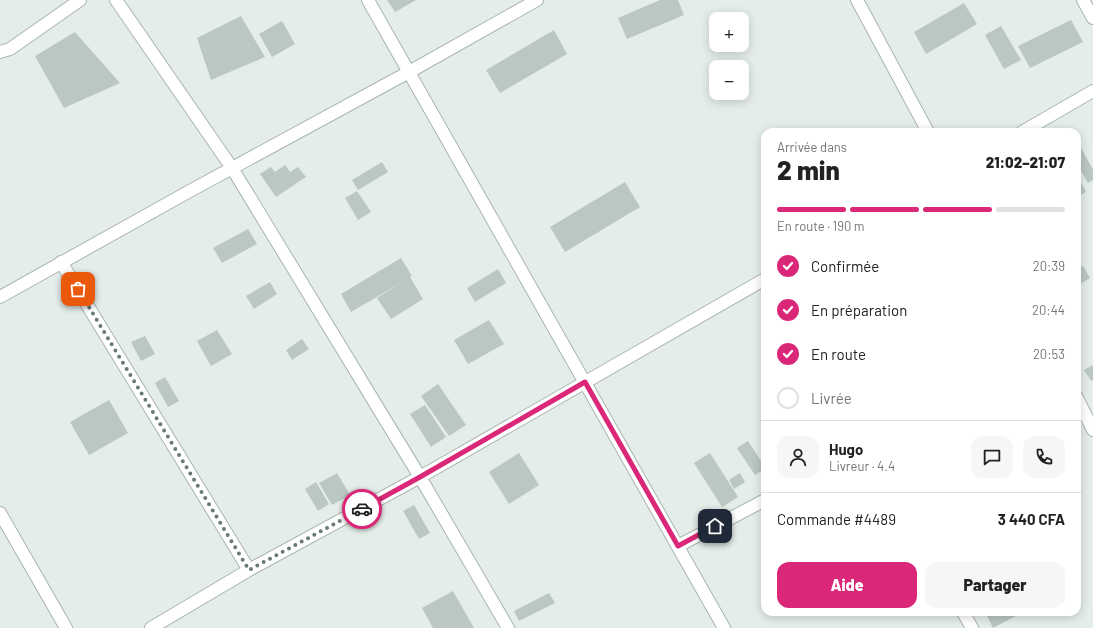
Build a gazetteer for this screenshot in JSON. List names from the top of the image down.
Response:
{
  "page": {
    "map_buttons": ["+", "−"],
    "heading": ["2 min", "Arrivée dans", "21:02–21:07"],
    "panel": [
      "Hugo",
      "Livreur · 4.4",
      "Commande #4489",
      "3 440 CFA"
    ],
    "bar": "En route · 190 m",
    "list": [
      ["Confirmée", "20:39"],
      ["En préparation", "20:44"],
      ["En route", "20:53"],
      "Livrée"
    ],
    "buttons": ["Aide", "Partager"]
  }
}
